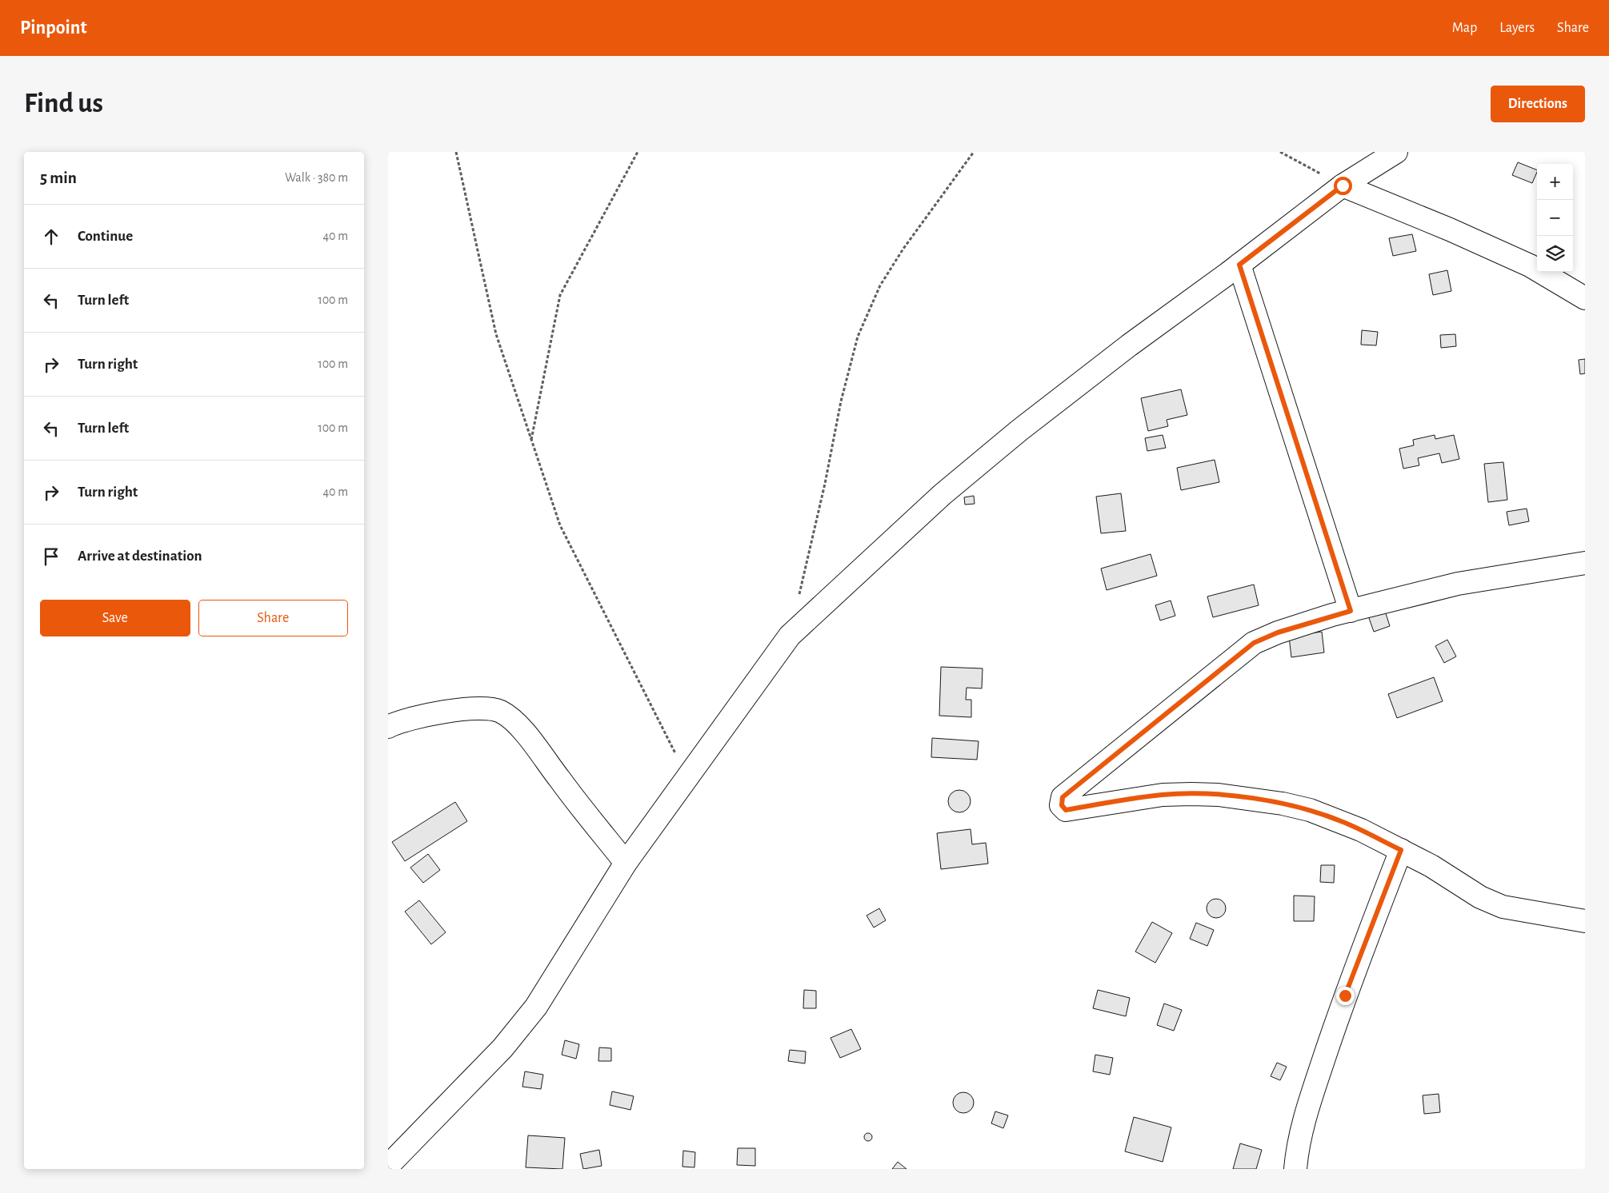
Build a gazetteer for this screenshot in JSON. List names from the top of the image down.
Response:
{
  "page": {
    "header": "Pinpoint",
    "nav": ["Map", "Layers", "Share"],
    "buttons": [
      "Directions",
      ["Save", "Share"]
    ],
    "title": "Find us",
    "heading": ["5 min", "Walk · 380 m"],
    "map_buttons": ["+", "−"],
    "list": [
      ["Continue", "40 m"],
      ["Turn left", "100 m"],
      ["Turn right", "100 m"],
      ["Turn left", "100 m"],
      ["Turn right", "40 m"],
      "Arrive at destination"
    ]
  }
}
